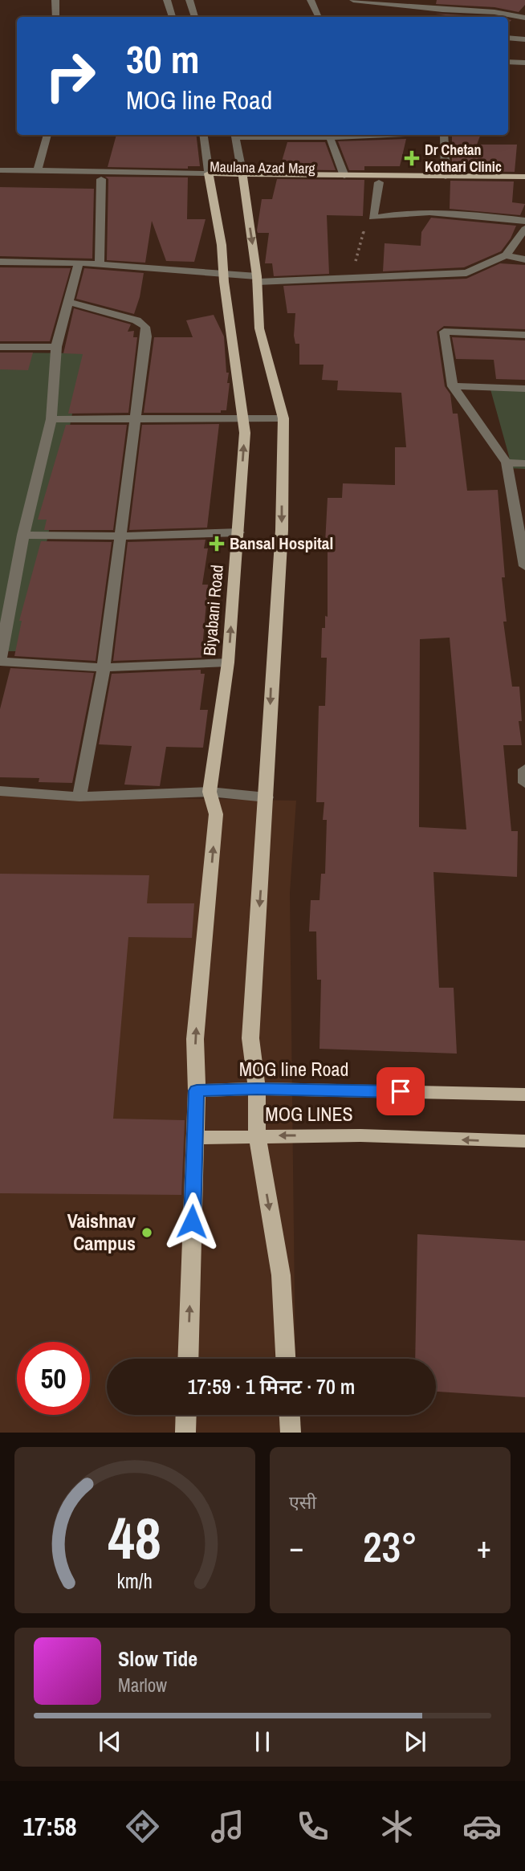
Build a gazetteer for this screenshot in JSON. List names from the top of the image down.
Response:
{
  "streets": {
    "main road": [
      "Maulana Azad Marg",
      "Biyabani Road",
      "MOG line Road",
      "MOG LINES"
    ]
  },
  "crossings": [
    ["Maulana Azad Marg", "Biyabani Road"],
    ["Biyabani Road", "MOG line Road"],
    ["Biyabani Road", "MOG LINES"]
  ],
  "one_way": ["Biyabani Road", "MOG LINES"],
  "places": {
    "health": ["Dr Chetan Kothari Clinic", "Bansal Hospital"],
    "other": ["Vaishnav Campus"]
  },
  "page": {
    "turn": ["30 m", "MOG line Road"],
    "limit": "50",
    "trip": "17:59 · 1 मिनट · 70 m",
    "tile": "एसी",
    "heat": ["−", "23°", "+"],
    "song": ["Slow Tide", "Marlow"],
    "tabs": "17:58",
    "gauge": ["48", "km/h"]
  }
}
